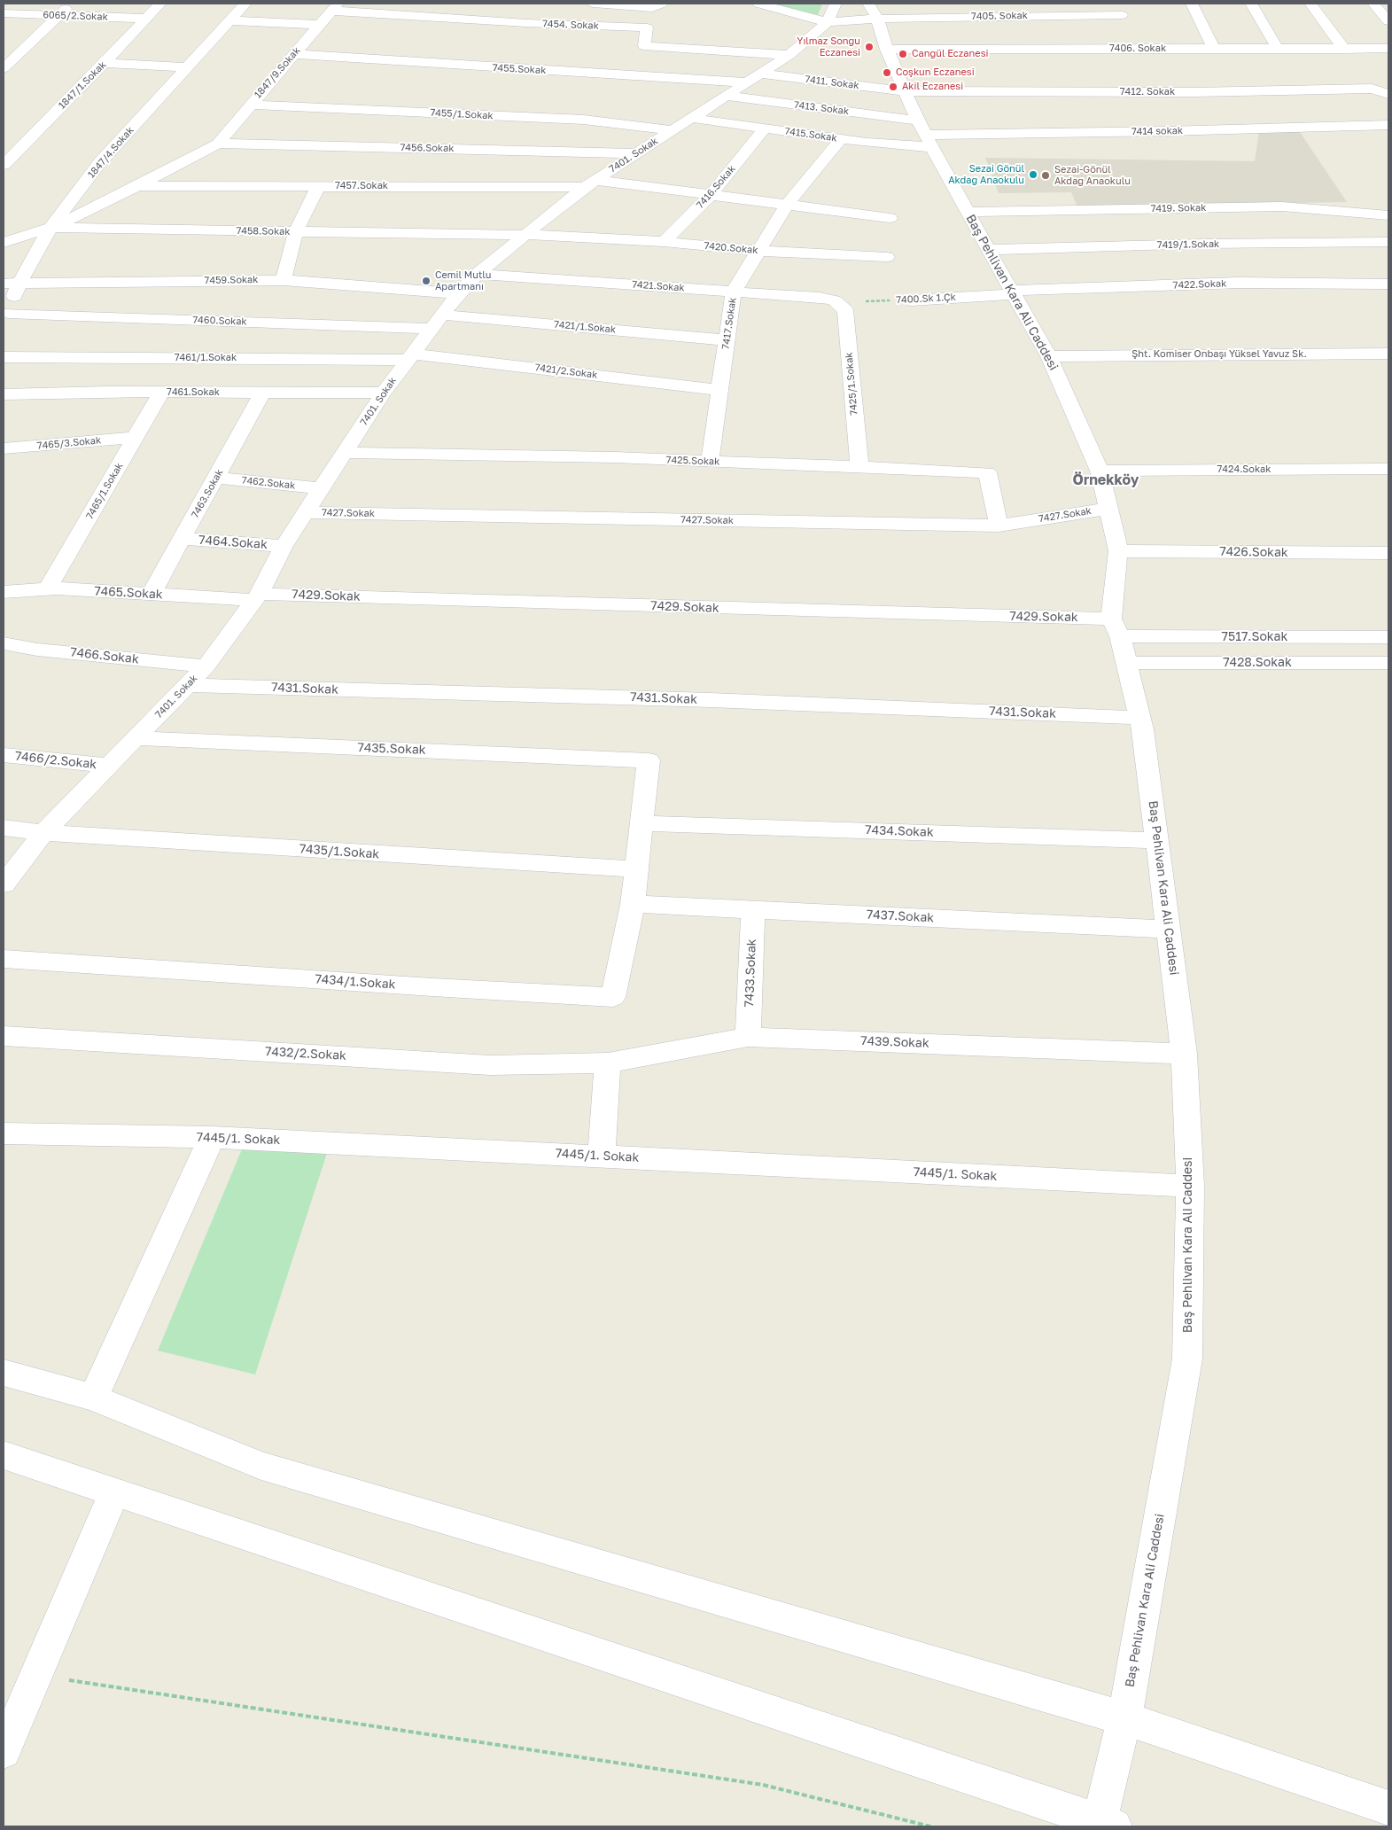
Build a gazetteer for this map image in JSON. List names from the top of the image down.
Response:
{
  "streets": {
    "street": [
      "6065/2.Sokak",
      "7405. Sokak",
      "7454. Sokak",
      "7406. Sokak",
      "7455.Sokak",
      "1847/9.Sokak",
      "7411. Sokak",
      "1847/1.Sokak",
      "7412. Sokak",
      "7413. Sokak",
      "7455/1.Sokak",
      "7414 sokak",
      "7415.Sokak",
      "7456.Sokak",
      "1847/4.Sokak",
      "7401. Sokak",
      "7457.Sokak",
      "7416.Sokak",
      "7419. Sokak",
      "7458.Sokak",
      "7419/1.Sokak",
      "7420.Sokak",
      "7459.Sokak",
      "7422.Sokak",
      "7421.Sokak",
      "Baş Pehlivan Kara Ali Caddesi",
      "7400.Sk 1.Çk",
      "7460.Sokak",
      "7417.Sokak",
      "7421/1.Sokak",
      "Şht. Komiser Onbaşı Yüksel Yavuz Sk.",
      "7461/1.Sokak",
      "7421/2.Sokak",
      "7425/1.Sokak",
      "7461.Sokak",
      "7465/3.Sokak",
      "7425.Sokak",
      "7424.Sokak",
      "7462.Sokak",
      "7465/1.Sokak",
      "7463.Sokak",
      "7427.Sokak",
      "7464.Sokak",
      "7426.Sokak",
      "7465.Sokak",
      "7429.Sokak",
      "7517.Sokak",
      "7466.Sokak",
      "7428.Sokak",
      "7431.Sokak",
      "7435.Sokak",
      "7466/2.Sokak",
      "7434.Sokak",
      "7435/1.Sokak",
      "7437.Sokak",
      "7433.Sokak",
      "7434/1.Sokak",
      "7439.Sokak",
      "7432/2.Sokak",
      "7445/1. Sokak"
    ]
  },
  "crossings": [
    ["6065/2.Sokak", "1847/1.Sokak"],
    ["7405. Sokak", "7401. Sokak"],
    ["7405. Sokak", "Baş Pehlivan Kara Ali Caddesi"],
    ["7454. Sokak", "1847/9.Sokak"],
    ["7406. Sokak", "Baş Pehlivan Kara Ali Caddesi"],
    ["7455.Sokak", "1847/9.Sokak"],
    ["7455.Sokak", "7411. Sokak"],
    ["7455.Sokak", "7401. Sokak"],
    ["1847/9.Sokak", "7455/1.Sokak"],
    ["1847/9.Sokak", "7456.Sokak"],
    ["7411. Sokak", "7412. Sokak"],
    ["7411. Sokak", "7401. Sokak"],
    ["7411. Sokak", "Baş Pehlivan Kara Ali Caddesi"],
    ["7412. Sokak", "Baş Pehlivan Kara Ali Caddesi"],
    ["7413. Sokak", "7414 sokak"],
    ["7413. Sokak", "7415.Sokak"],
    ["7413. Sokak", "7401. Sokak"],
    ["7413. Sokak", "Baş Pehlivan Kara Ali Caddesi"],
    ["7455/1.Sokak", "7401. Sokak"],
    ["7414 sokak", "7415.Sokak"],
    ["7414 sokak", "Baş Pehlivan Kara Ali Caddesi"],
    ["7415.Sokak", "7401. Sokak"],
    ["7415.Sokak", "7416.Sokak"],
    ["7415.Sokak", "Baş Pehlivan Kara Ali Caddesi"],
    ["7415.Sokak", "7417.Sokak"],
    ["7456.Sokak", "7401. Sokak"],
    ["1847/4.Sokak", "7458.Sokak"],
    ["1847/4.Sokak", "7459.Sokak"],
    ["1847/4.Sokak", "7460.Sokak"],
    ["7401. Sokak", "7457.Sokak"],
    ["7401. Sokak", "7458.Sokak"],
    ["7401. Sokak", "7420.Sokak"],
    ["7401. Sokak", "7459.Sokak"],
    ["7401. Sokak", "7421.Sokak"],
    ["7401. Sokak", "7460.Sokak"],
    ["7401. Sokak", "7421/1.Sokak"],
    ["7401. Sokak", "7461/1.Sokak"],
    ["7401. Sokak", "7421/2.Sokak"],
    ["7401. Sokak", "7461.Sokak"],
    ["7401. Sokak", "7425.Sokak"],
    ["7401. Sokak", "7462.Sokak"],
    ["7401. Sokak", "7427.Sokak"],
    ["7401. Sokak", "7464.Sokak"],
    ["7401. Sokak", "7465.Sokak"],
    ["7401. Sokak", "7429.Sokak"],
    ["7401. Sokak", "7466.Sokak"],
    ["7401. Sokak", "7431.Sokak"],
    ["7401. Sokak", "7435.Sokak"],
    ["7401. Sokak", "7466/2.Sokak"],
    ["7401. Sokak", "7435/1.Sokak"],
    ["7457.Sokak", "7416.Sokak"],
    ["7457.Sokak", "7417.Sokak"],
    ["7416.Sokak", "7420.Sokak"],
    ["7419. Sokak", "Baş Pehlivan Kara Ali Caddesi"],
    ["7458.Sokak", "7420.Sokak"],
    ["7419/1.Sokak", "Baş Pehlivan Kara Ali Caddesi"],
    ["7420.Sokak", "7417.Sokak"],
    ["7422.Sokak", "Baş Pehlivan Kara Ali Caddesi"],
    ["7422.Sokak", "7400.Sk 1.Çk"],
    ["7421.Sokak", "7400.Sk 1.Çk"],
    ["7421.Sokak", "7417.Sokak"],
    ["7421.Sokak", "7425/1.Sokak"],
    ["Baş Pehlivan Kara Ali Caddesi", "7400.Sk 1.Çk"],
    ["Baş Pehlivan Kara Ali Caddesi", "Şht. Komiser Onbaşı Yüksel Yavuz Sk."],
    ["Baş Pehlivan Kara Ali Caddesi", "7424.Sokak"],
    ["Baş Pehlivan Kara Ali Caddesi", "7427.Sokak"],
    ["Baş Pehlivan Kara Ali Caddesi", "7426.Sokak"],
    ["Baş Pehlivan Kara Ali Caddesi", "7429.Sokak"],
    ["Baş Pehlivan Kara Ali Caddesi", "7517.Sokak"],
    ["Baş Pehlivan Kara Ali Caddesi", "7428.Sokak"],
    ["Baş Pehlivan Kara Ali Caddesi", "7431.Sokak"],
    ["Baş Pehlivan Kara Ali Caddesi", "7434.Sokak"],
    ["Baş Pehlivan Kara Ali Caddesi", "7437.Sokak"],
    ["Baş Pehlivan Kara Ali Caddesi", "7439.Sokak"],
    ["Baş Pehlivan Kara Ali Caddesi", "7445/1. Sokak"],
    ["7400.Sk 1.Çk", "7425/1.Sokak"],
    ["7460.Sokak", "7421/1.Sokak"],
    ["7417.Sokak", "7421/1.Sokak"],
    ["7417.Sokak", "7421/2.Sokak"],
    ["7417.Sokak", "7425.Sokak"],
    ["7461/1.Sokak", "7421/2.Sokak"],
    ["7461/1.Sokak", "7461.Sokak"],
    ["7425/1.Sokak", "7425.Sokak"],
    ["7461.Sokak", "7465/1.Sokak"],
    ["7461.Sokak", "7463.Sokak"],
    ["7465/3.Sokak", "7465/1.Sokak"],
    ["7425.Sokak", "7427.Sokak"],
    ["7462.Sokak", "7463.Sokak"],
    ["7465/1.Sokak", "7465.Sokak"],
    ["7463.Sokak", "7464.Sokak"],
    ["7463.Sokak", "7465.Sokak"],
    ["7465.Sokak", "7429.Sokak"],
    ["7429.Sokak", "7517.Sokak"],
    ["7435.Sokak", "7434.Sokak"],
    ["7437.Sokak", "7433.Sokak"],
    ["7437.Sokak", "7434/1.Sokak"],
    ["7433.Sokak", "7439.Sokak"],
    ["7439.Sokak", "7432/2.Sokak"]
  ],
  "districts": ["Örnekköy"],
  "places": [
    "Yılmaz Songu Eczanesi",
    "Cangül Eczanesi",
    "Coşkun Eczanesi",
    "Akil Eczanesi",
    "Sezai Gönül Akdağ Anaokulu",
    "Sezai-Gönül Akdağ Anaokulu",
    "Cemil Mutlu Apartmanı"
  ]
}
